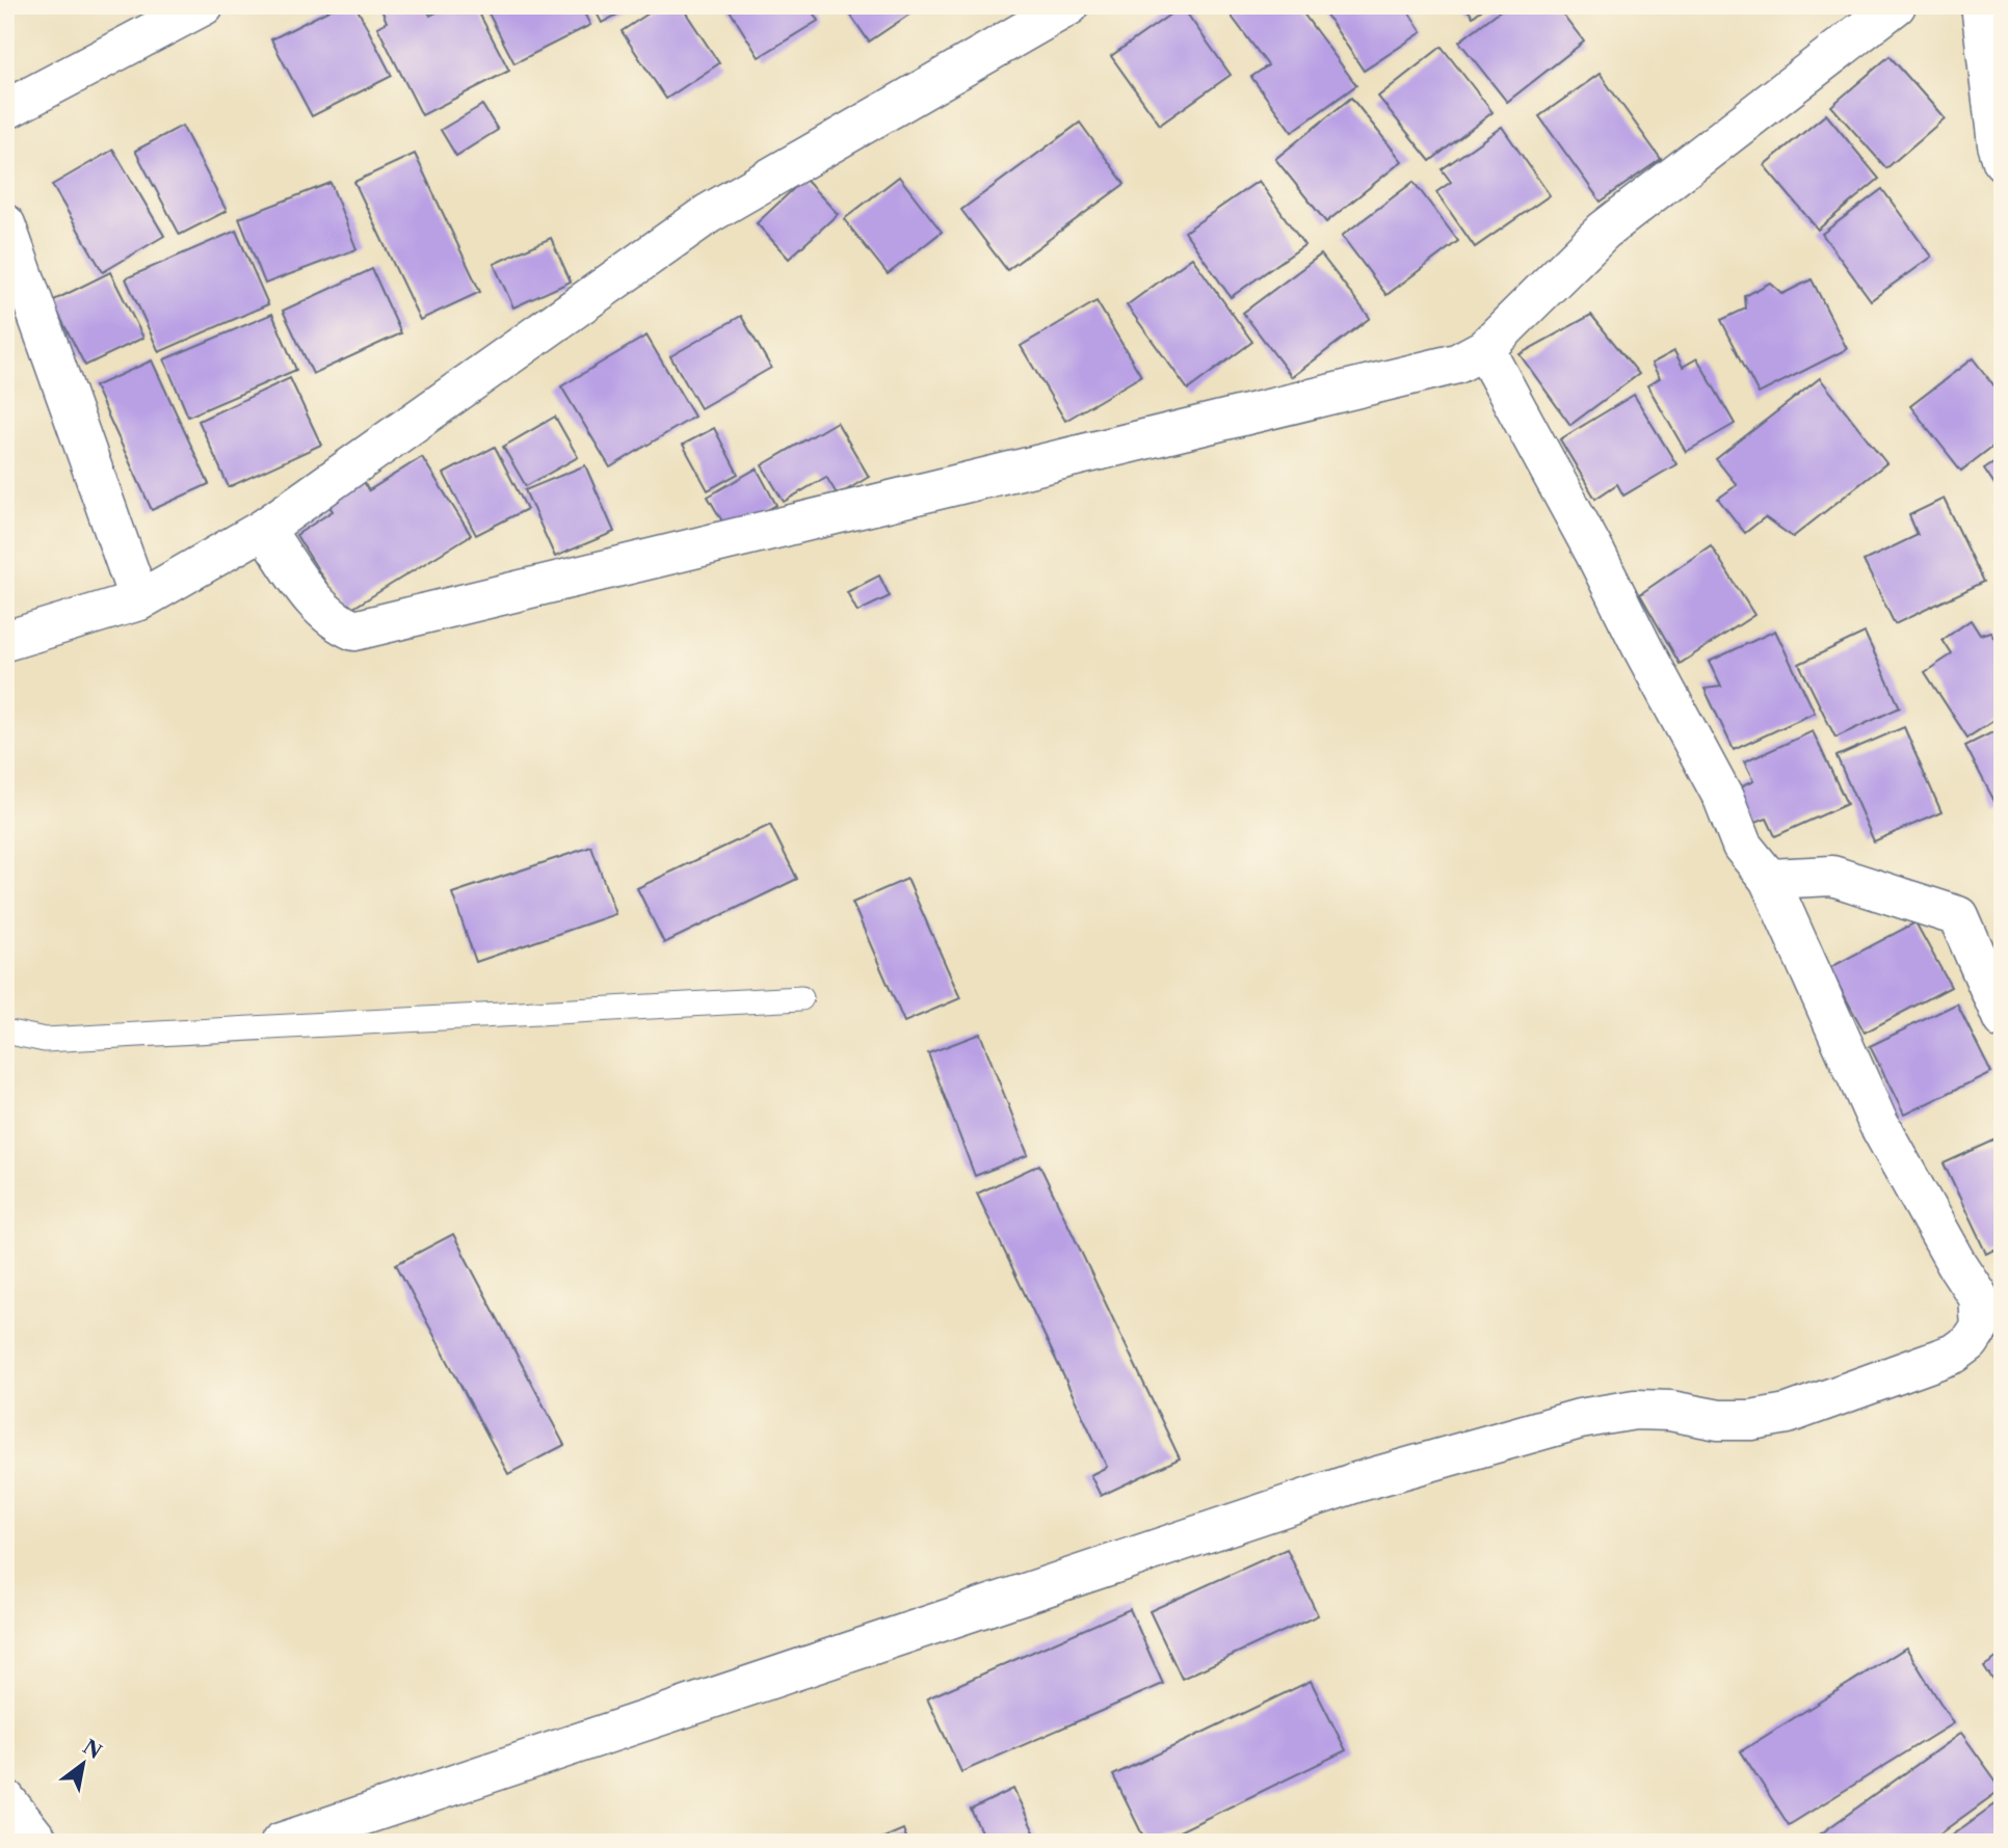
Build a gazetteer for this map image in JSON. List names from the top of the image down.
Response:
{
  "north": "top right"
}
